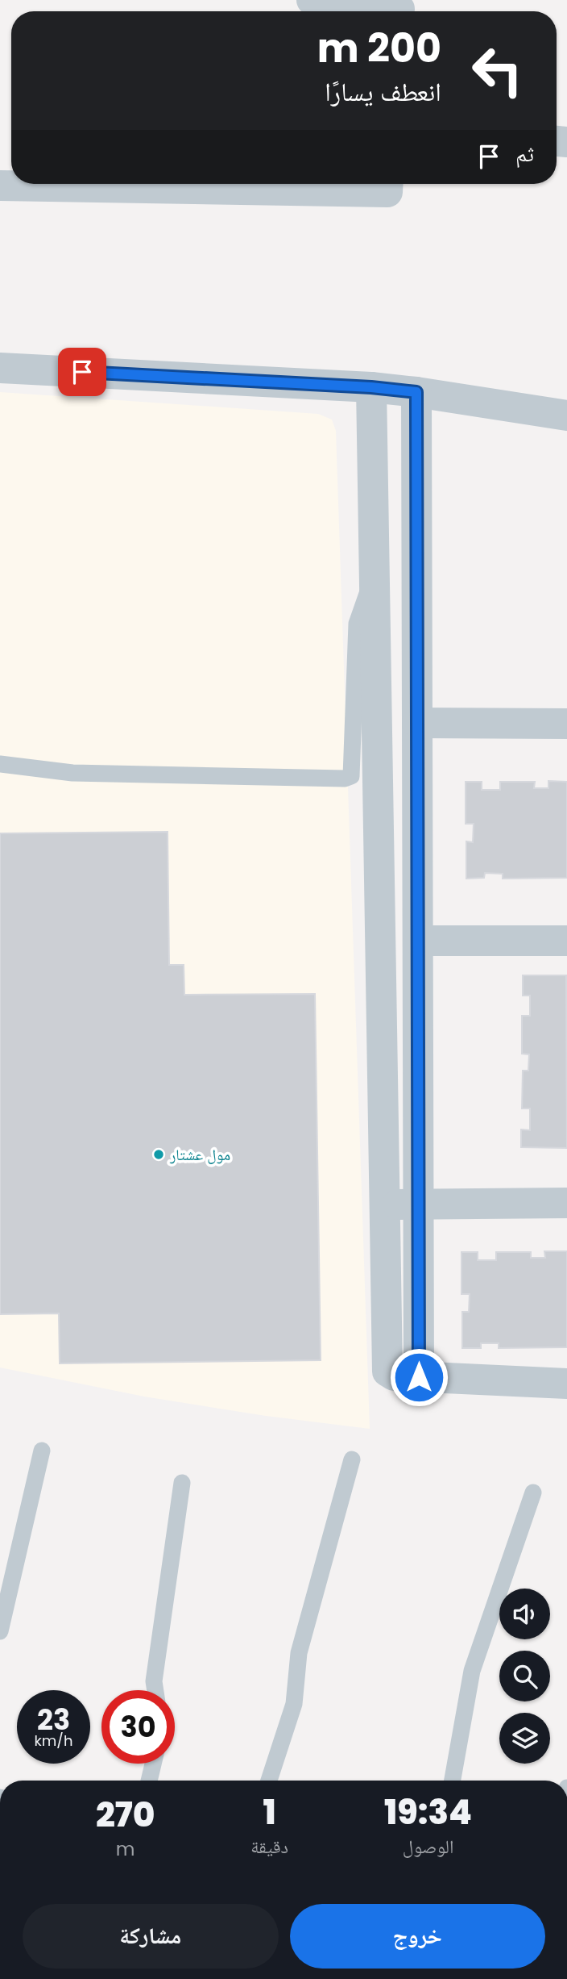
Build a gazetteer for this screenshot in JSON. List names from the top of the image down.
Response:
{
  "places": ["مول عشتار"],
  "page": {
    "turn": ["200 m", "انعطف يسارًا"],
    "then": "ثم",
    "speed": "23 km/h",
    "limit": "30",
    "eta": [
      "19:34",
      "الوصول",
      "1",
      "دقيقة",
      "270",
      "m"
    ],
    "buttons": ["خروج", "مشاركة"]
  }
}
